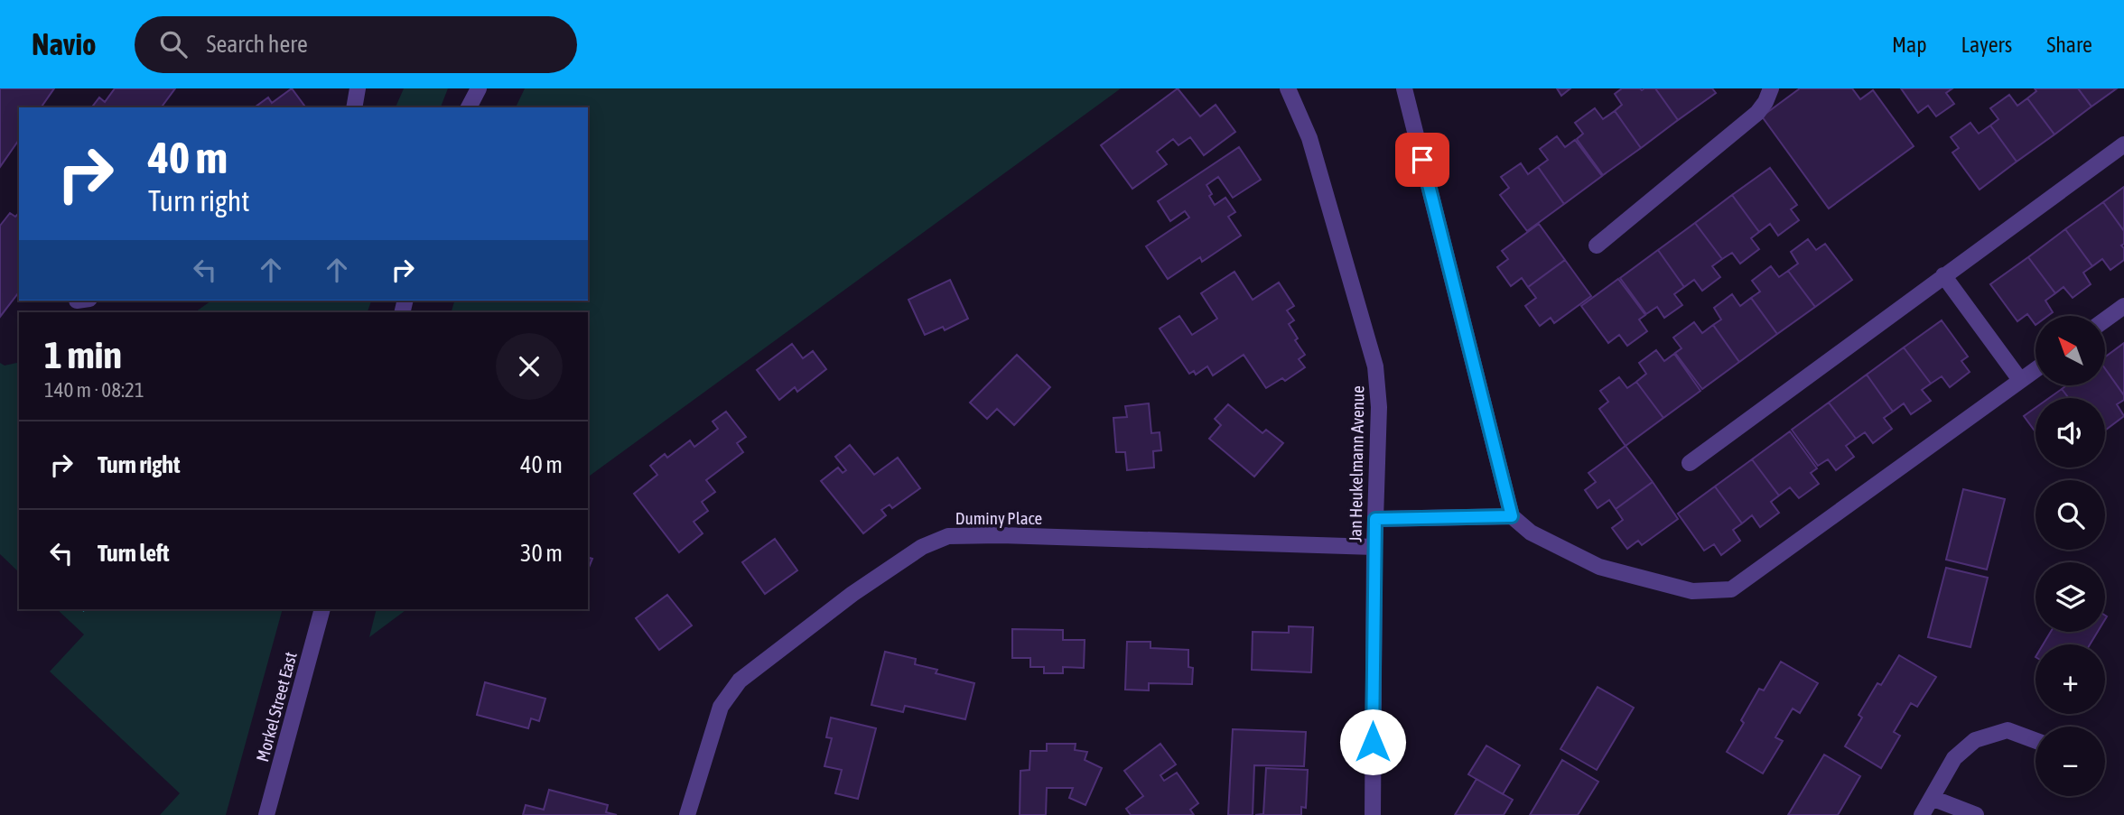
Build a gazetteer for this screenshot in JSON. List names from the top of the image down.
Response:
{
  "streets": {
    "street": ["Jan Heukelmann Avenue", "Duminy Place", "Morkel Street East"]
  },
  "crossings": [
    ["Jan Heukelmann Avenue", "Duminy Place"]
  ],
  "north": "top left",
  "page": {
    "header": "Navio",
    "search": "Search here",
    "nav": ["Map", "Layers", "Share"],
    "turn": ["40 m", "Turn right"],
    "heading": ["1 min", "140 m · 08:21"],
    "map_buttons": ["+", "−"],
    "list": [
      {
        "name": "Turn right",
        "value": "40 m"
      },
      {
        "name": "Turn left",
        "value": "30 m"
      }
    ]
  }
}
